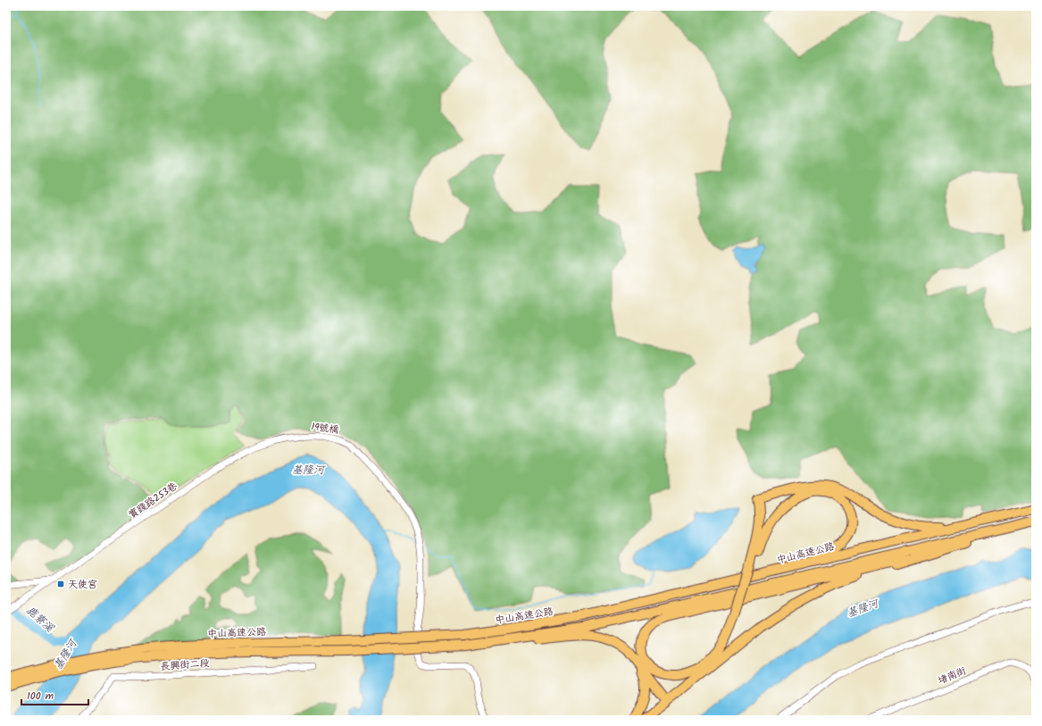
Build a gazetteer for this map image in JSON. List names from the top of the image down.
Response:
{
  "streets": {
    "highway": ["中山高速公路"],
    "street": [
      "19號橋",
      "實踐路253巷",
      "長興街二段",
      "堵南街"
    ]
  },
  "crossings": [
    ["19號橋", "實踐路253巷"]
  ],
  "water": ["基隆河", "鹿寮溪"],
  "places": {
    "transit": ["天使宮"]
  },
  "scale_bar": "100 m"
}
